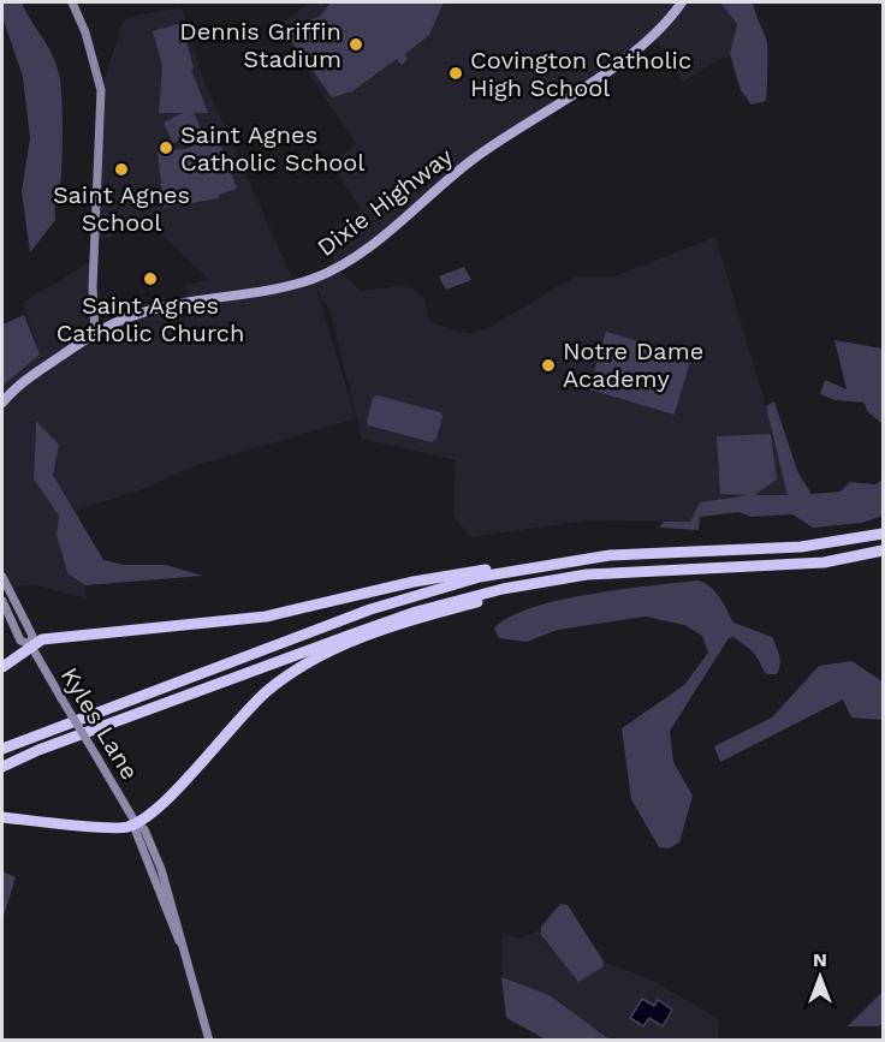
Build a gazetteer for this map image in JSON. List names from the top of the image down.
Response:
{
  "streets": {
    "main road": ["Dixie Highway", "Kyles Lane"]
  },
  "places": [
    "Dennis Griffin Stadium",
    "Covington Catholic High School",
    "Saint Agnes Catholic School",
    "Saint Agnes School",
    "Saint Agnes Catholic Church",
    "Notre Dame Academy"
  ],
  "north": "top"
}
